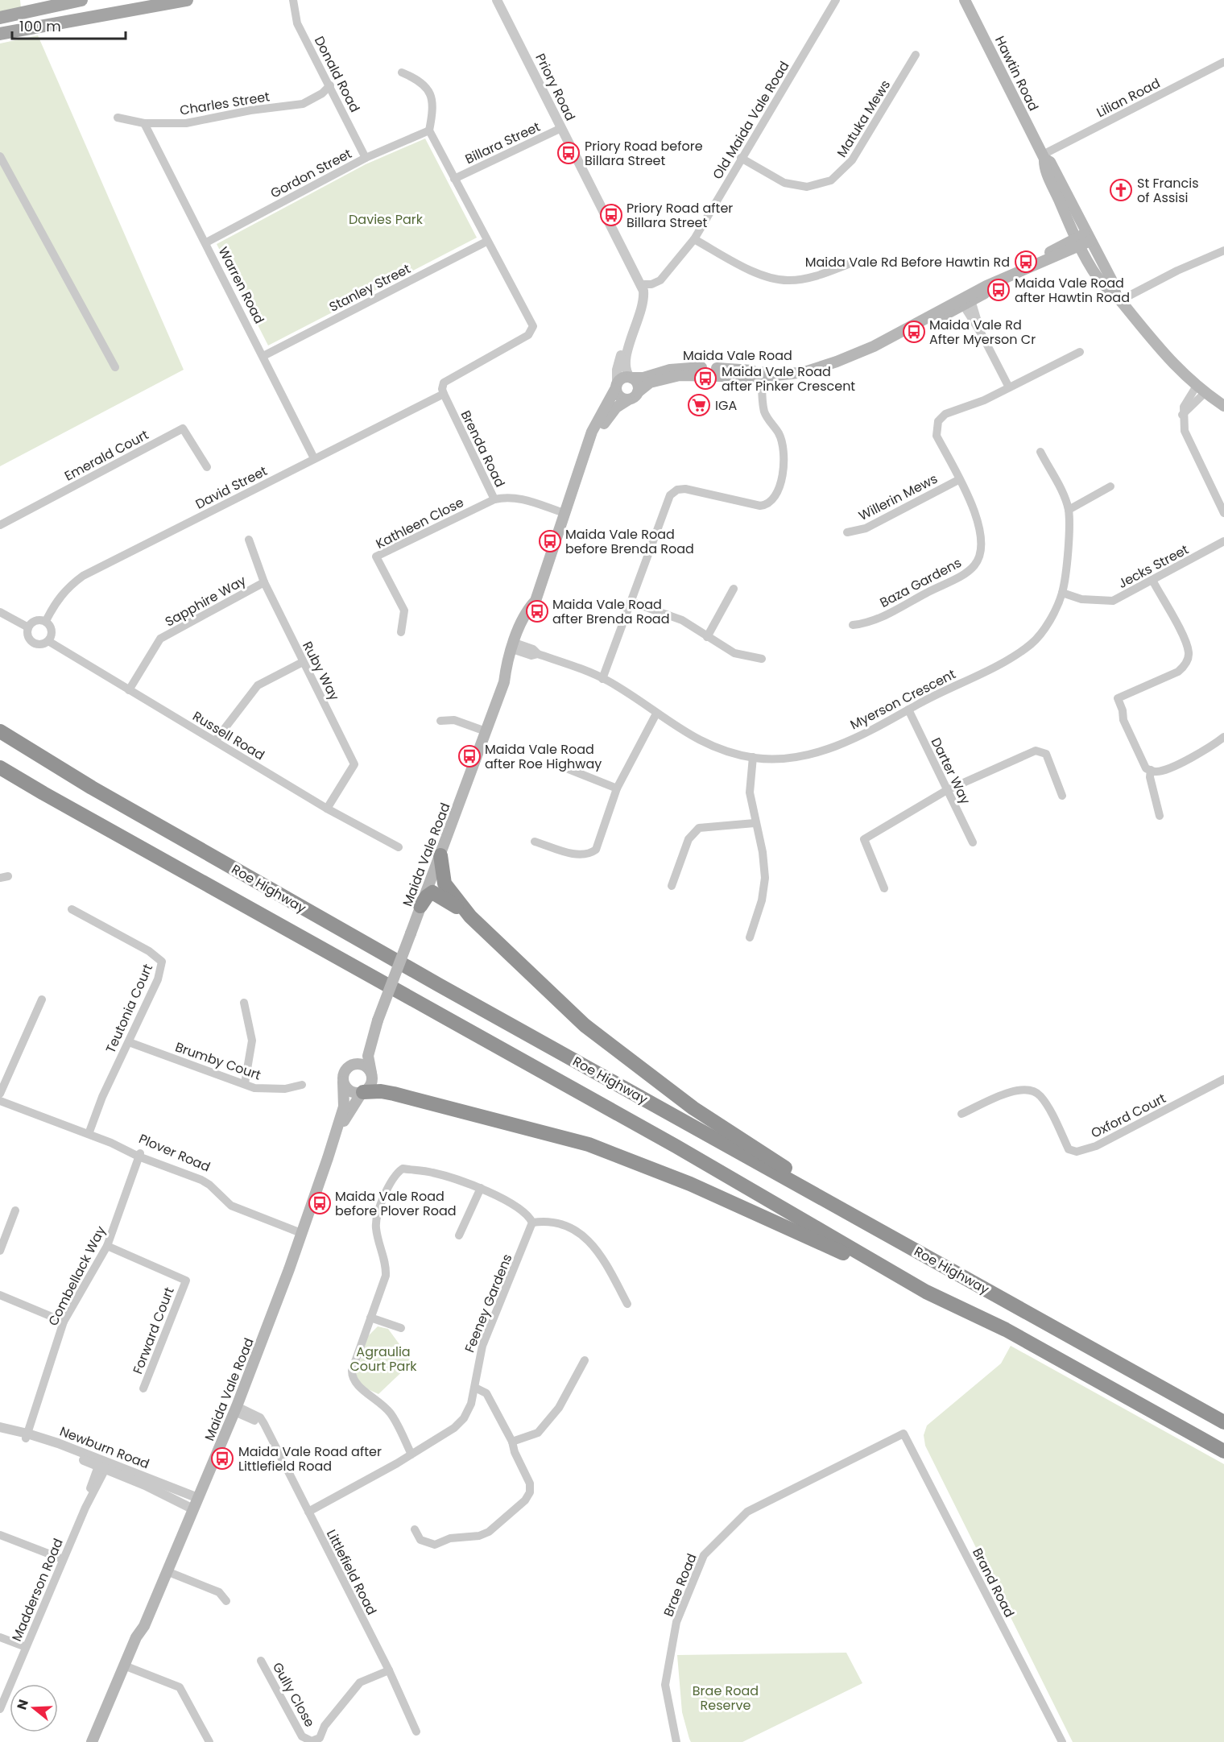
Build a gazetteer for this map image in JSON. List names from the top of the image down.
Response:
{
  "streets": {
    "highway": ["Roe Highway"],
    "main road": ["Hawtin Road", "Maida Vale Road"],
    "street": [
      "Donald Road",
      "Priory Road",
      "Lilian Road",
      "Charles Street",
      "Matuka Mews",
      "Old Maida Vale Road",
      "Billara Street",
      "Gordon Street",
      "Warren Road",
      "Stanley Street",
      "Brenda Road",
      "Emerald Court",
      "David Street",
      "Willerin Mews",
      "Kathleen Close",
      "Jecks Street",
      "Baza Gardens",
      "Sapphire Way",
      "Ruby Way",
      "Myerson Crescent",
      "Russell Road",
      "Darter Way",
      "Teutonia Court",
      "Brumby Court",
      "Oxford Court",
      "Plover Road",
      "Combellack Way",
      "Feeney Gardens",
      "Forward Court",
      "Newburn Road",
      "Littlefield Road",
      "Brand Road",
      "Brae Road",
      "Madderson Road",
      "Gully Close"
    ]
  },
  "crossings": [
    ["Hawtin Road", "Lilian Road"],
    ["Hawtin Road", "Maida Vale Road"],
    ["Donald Road", "Charles Street"],
    ["Donald Road", "Gordon Street"],
    ["Priory Road", "Old Maida Vale Road"],
    ["Priory Road", "Billara Street"],
    ["Priory Road", "Maida Vale Road"],
    ["Charles Street", "Warren Road"],
    ["Matuka Mews", "Old Maida Vale Road"],
    ["Gordon Street", "Warren Road"],
    ["Warren Road", "Stanley Street"],
    ["Warren Road", "David Street"],
    ["Maida Vale Road", "Brenda Road"],
    ["Maida Vale Road", "Myerson Crescent"],
    ["Maida Vale Road", "Plover Road"],
    ["Maida Vale Road", "Newburn Road"],
    ["Maida Vale Road", "Littlefield Road"],
    ["Brenda Road", "David Street"],
    ["Brenda Road", "Kathleen Close"],
    ["David Street", "Russell Road"],
    ["Willerin Mews", "Baza Gardens"],
    ["Jecks Street", "Myerson Crescent"],
    ["Sapphire Way", "Ruby Way"],
    ["Sapphire Way", "Russell Road"],
    ["Ruby Way", "Russell Road"],
    ["Myerson Crescent", "Darter Way"],
    ["Teutonia Court", "Brumby Court"],
    ["Teutonia Court", "Plover Road"],
    ["Plover Road", "Combellack Way"],
    ["Combellack Way", "Forward Court"],
    ["Combellack Way", "Newburn Road"],
    ["Feeney Gardens", "Littlefield Road"],
    ["Newburn Road", "Madderson Road"],
    ["Littlefield Road", "Gully Close"],
    ["Brand Road", "Brae Road"]
  ],
  "parks": ["Davies Park", "Agraulia Court Park", "Brae Road Reserve"],
  "places": {
    "bus stop": [
      "Priory Road before Billara Street",
      "Priory Road after Billara Street",
      "Maida Vale Rd Before Hawtin Rd",
      "Maida Vale Road after Hawtin Road",
      "Maida Vale Rd After Myerson Cr",
      "Maida Vale Road after Pinker Crescent",
      "Maida Vale Road before Brenda Road",
      "Maida Vale Road after Brenda Road",
      "Maida Vale Road after Roe Highway",
      "Maida Vale Road before Plover Road",
      "Maida Vale Road after Littlefield Road"
    ],
    "church": ["St Francis of Assisi"],
    "supermarket": ["IGA"]
  },
  "scale_bar": "100 m",
  "north": "left"
}
